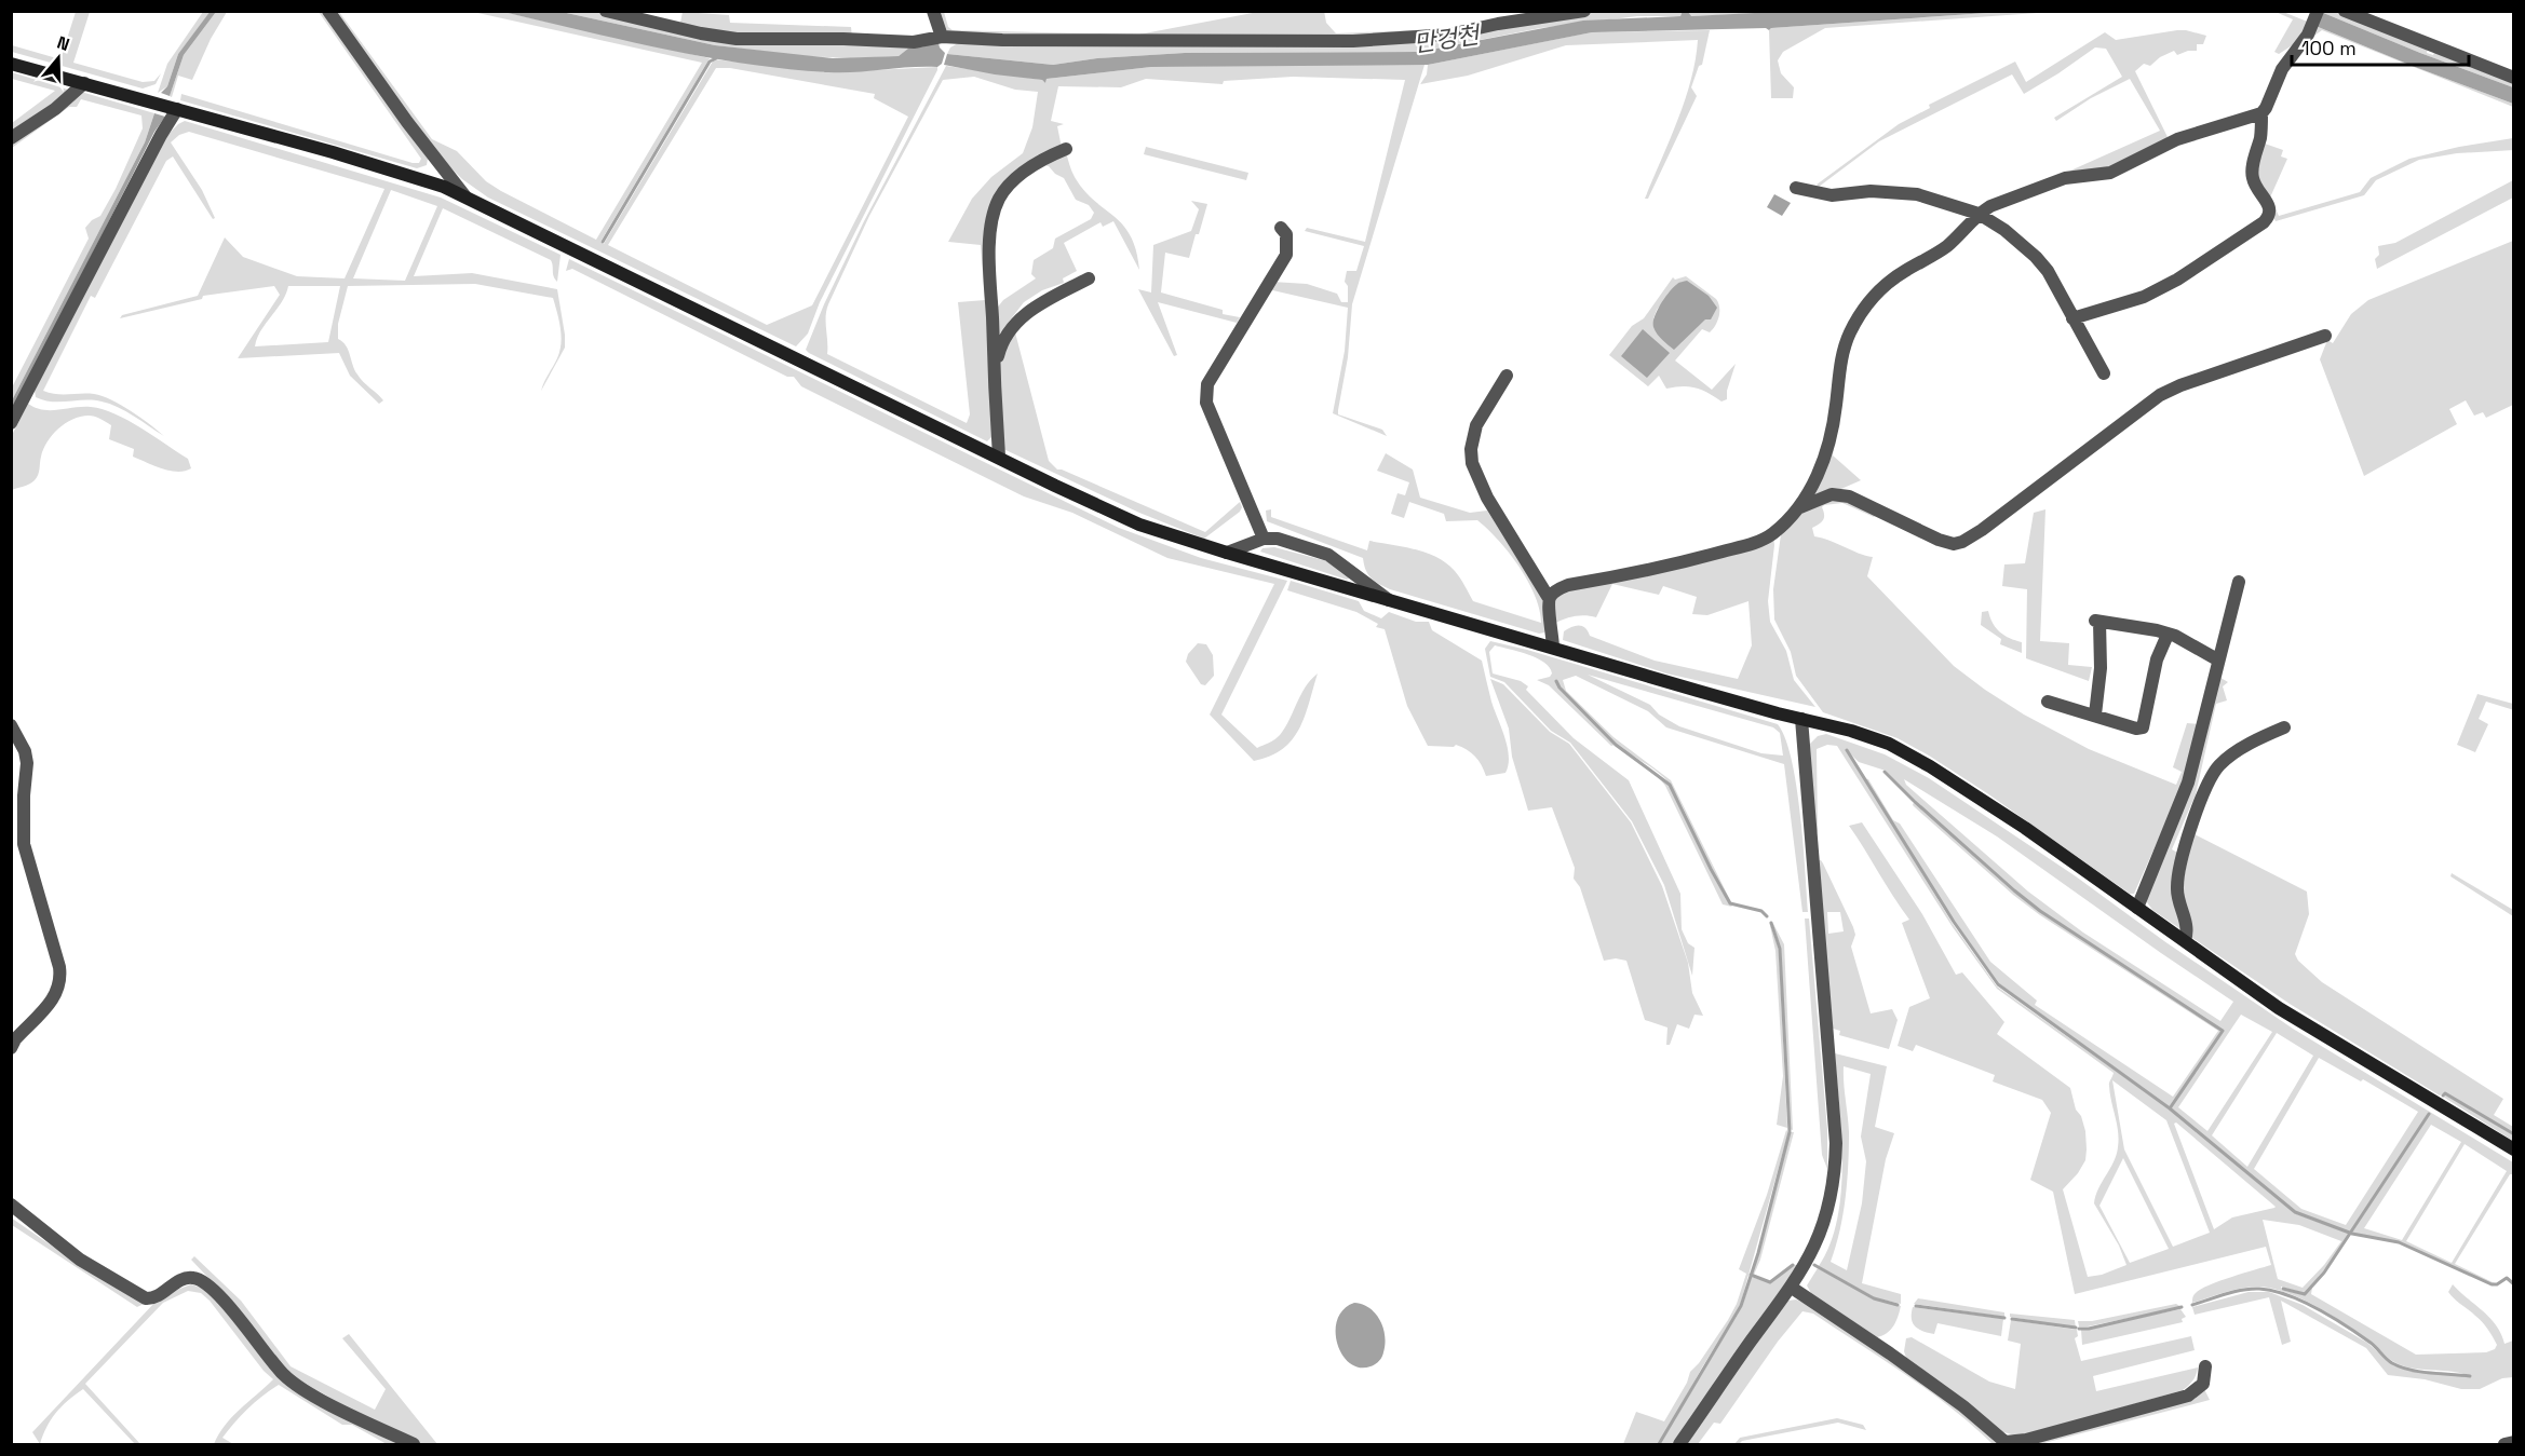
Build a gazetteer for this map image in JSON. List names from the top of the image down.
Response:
{
  "water": ["만겅천"],
  "scale_bar": "100 m",
  "north": "top"
}
